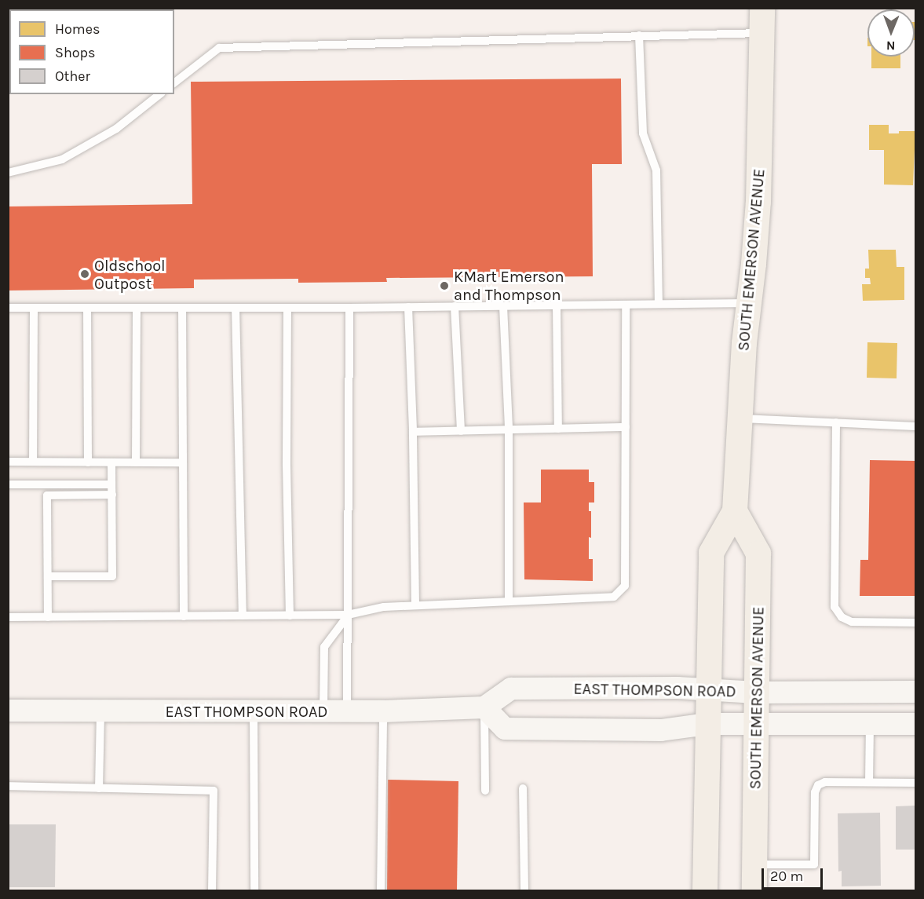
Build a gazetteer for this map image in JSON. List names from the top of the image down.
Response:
{
  "streets": {
    "main road": ["SOUTH EMERSON AVENUE", "EAST THOMPSON ROAD"]
  },
  "crossings": [
    ["SOUTH EMERSON AVENUE", "EAST THOMPSON ROAD"]
  ],
  "places": ["Oldschool Outpost", "KMart Emerson and Thompson"],
  "legend": ["Homes", "Shops", "Other"],
  "scale_bar": "20 m",
  "north": "bottom"
}
